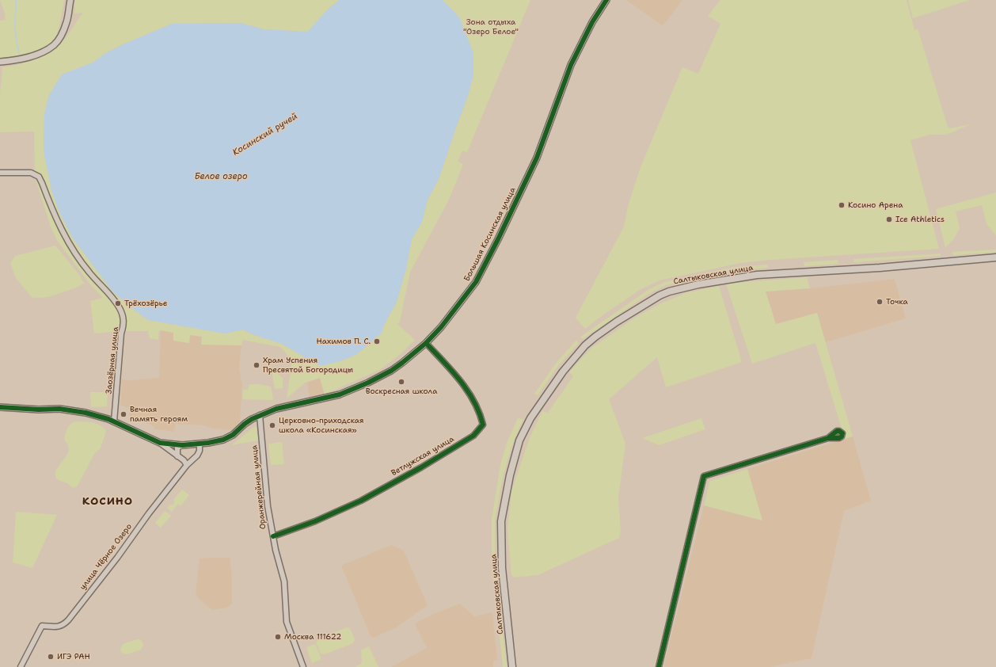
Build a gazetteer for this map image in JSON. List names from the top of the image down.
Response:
{
  "streets": {
    "main road": ["Салтыковская улица"],
    "street": [
      "Большая Косинская улица",
      "Заозёрная улица",
      "Ветлужская улица",
      "Оранжерейная улица",
      "улица Чёрное Озеро"
    ]
  },
  "crossings": [
    ["Большая Косинская улица", "Заозёрная улица"],
    ["Большая Косинская улица", "Ветлужская улица"],
    ["Большая Косинская улица", "Оранжерейная улица"],
    ["Большая Косинская улица", "улица Чёрное Озеро"],
    ["Ветлужская улица", "Оранжерейная улица"]
  ],
  "districts": ["КОСИНО"],
  "water": ["Косинский ручей", "Белое озеро"],
  "parks": ["Зона отдыха \"Озеро Белое\""],
  "places": [
    "Косино Арена",
    "Ice Athletics",
    "Точка",
    "Трёхозёрье",
    "Нахимов П. С.",
    "Храм Успения Пресвятой Богородицы",
    "Воскресная школа",
    "Вечная память героям",
    "Церковно-приходская школа «Косинская»",
    "Москва 111622",
    "ИГЭ РАН"
  ]
}
